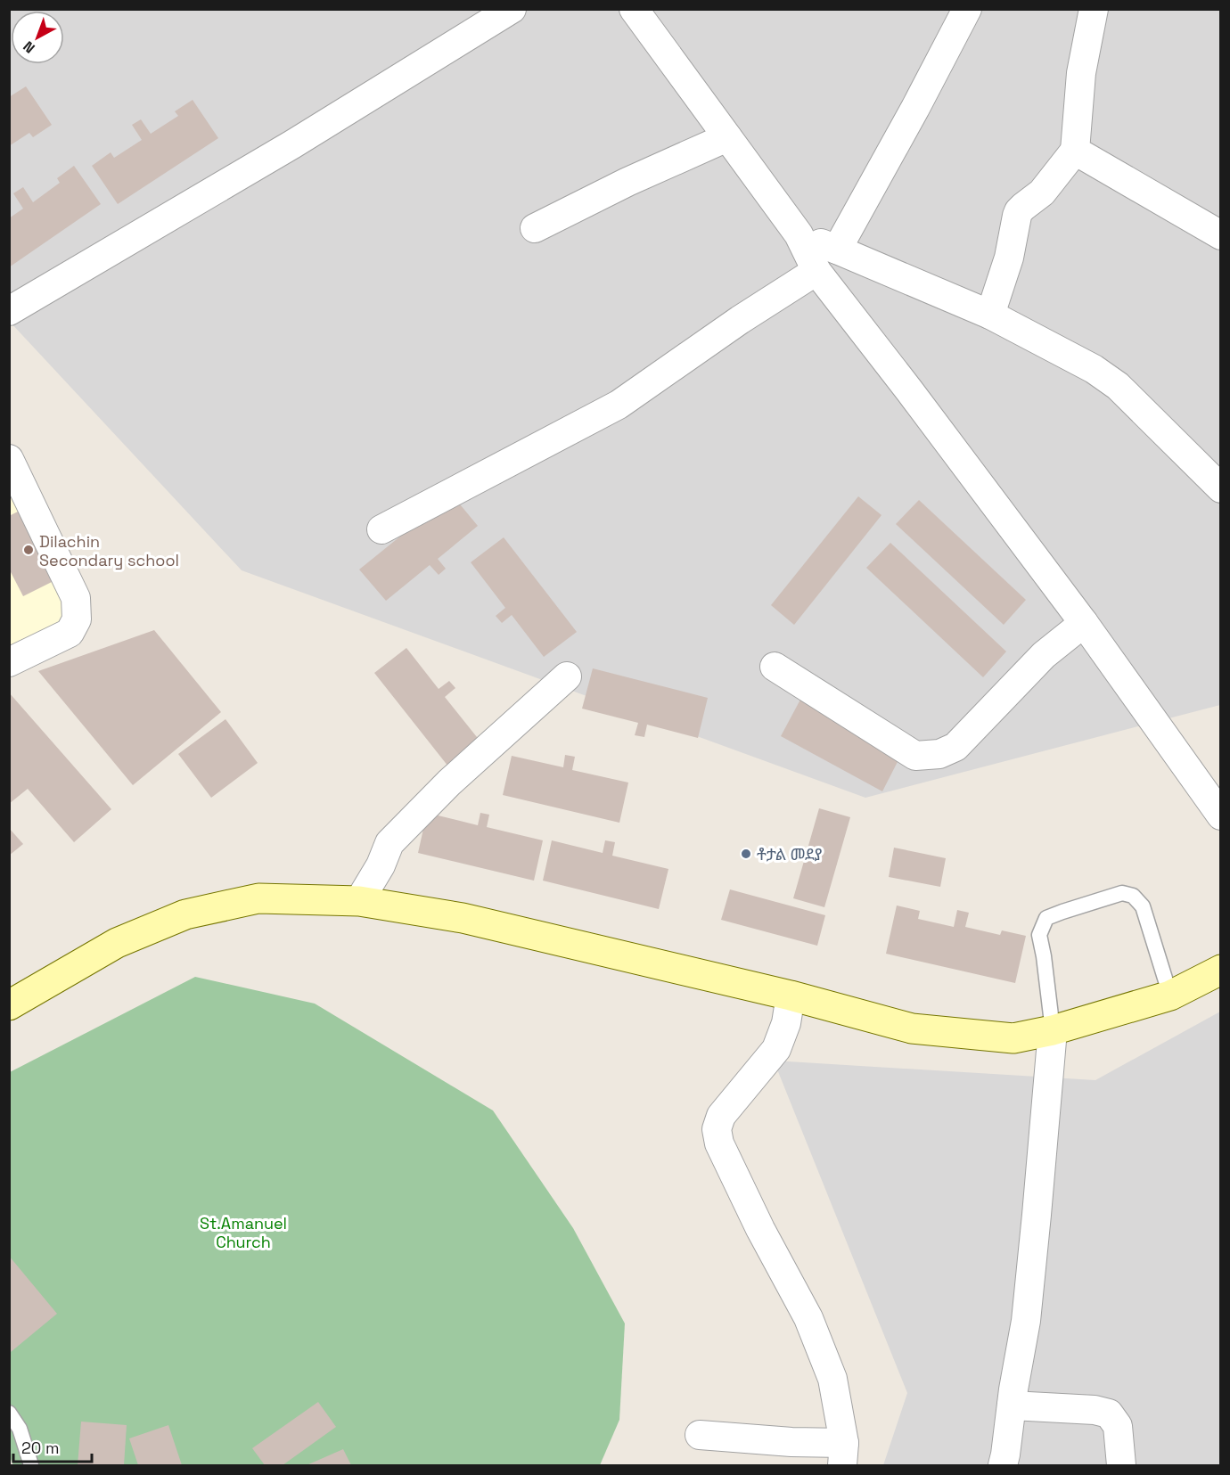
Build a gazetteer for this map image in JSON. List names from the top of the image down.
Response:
{
  "parks": ["St.Amanuel Church"],
  "places": ["Dilachin Secondary school", "ቶታል መደያ"],
  "scale_bar": "20 m",
  "north": "bottom left"
}
